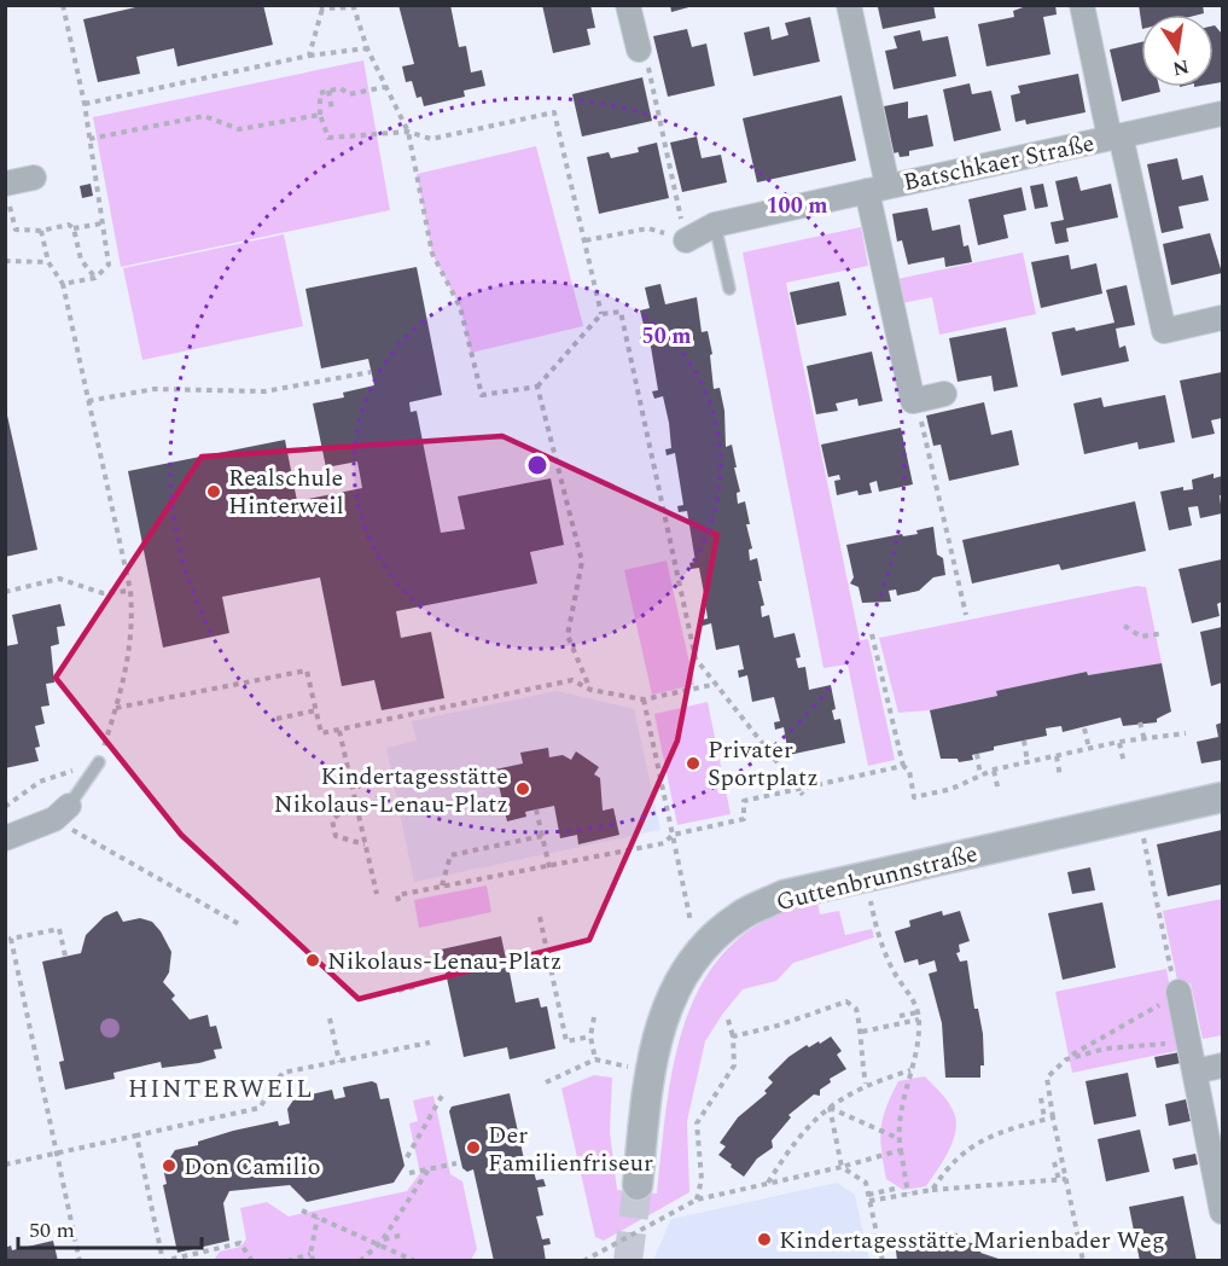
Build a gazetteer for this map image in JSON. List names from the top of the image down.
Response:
{
  "streets": {
    "street": ["Batschkaer Straße", "Guttenbrunnstraße"]
  },
  "districts": ["HINTERWEIL"],
  "places": [
    "Realschule Hinterweil",
    "Privater Sportplatz",
    "Kindertagesstätte Nikolaus-Lenau-Platz",
    "Nikolaus-Lenau-Platz",
    "Der Familienfriseur",
    "Don Camilio",
    "Kindertagesstätte Marienbader Weg"
  ],
  "scale_bar": "50 m",
  "north": "bottom",
  "rings": ["100 m", "50 m"]
}
